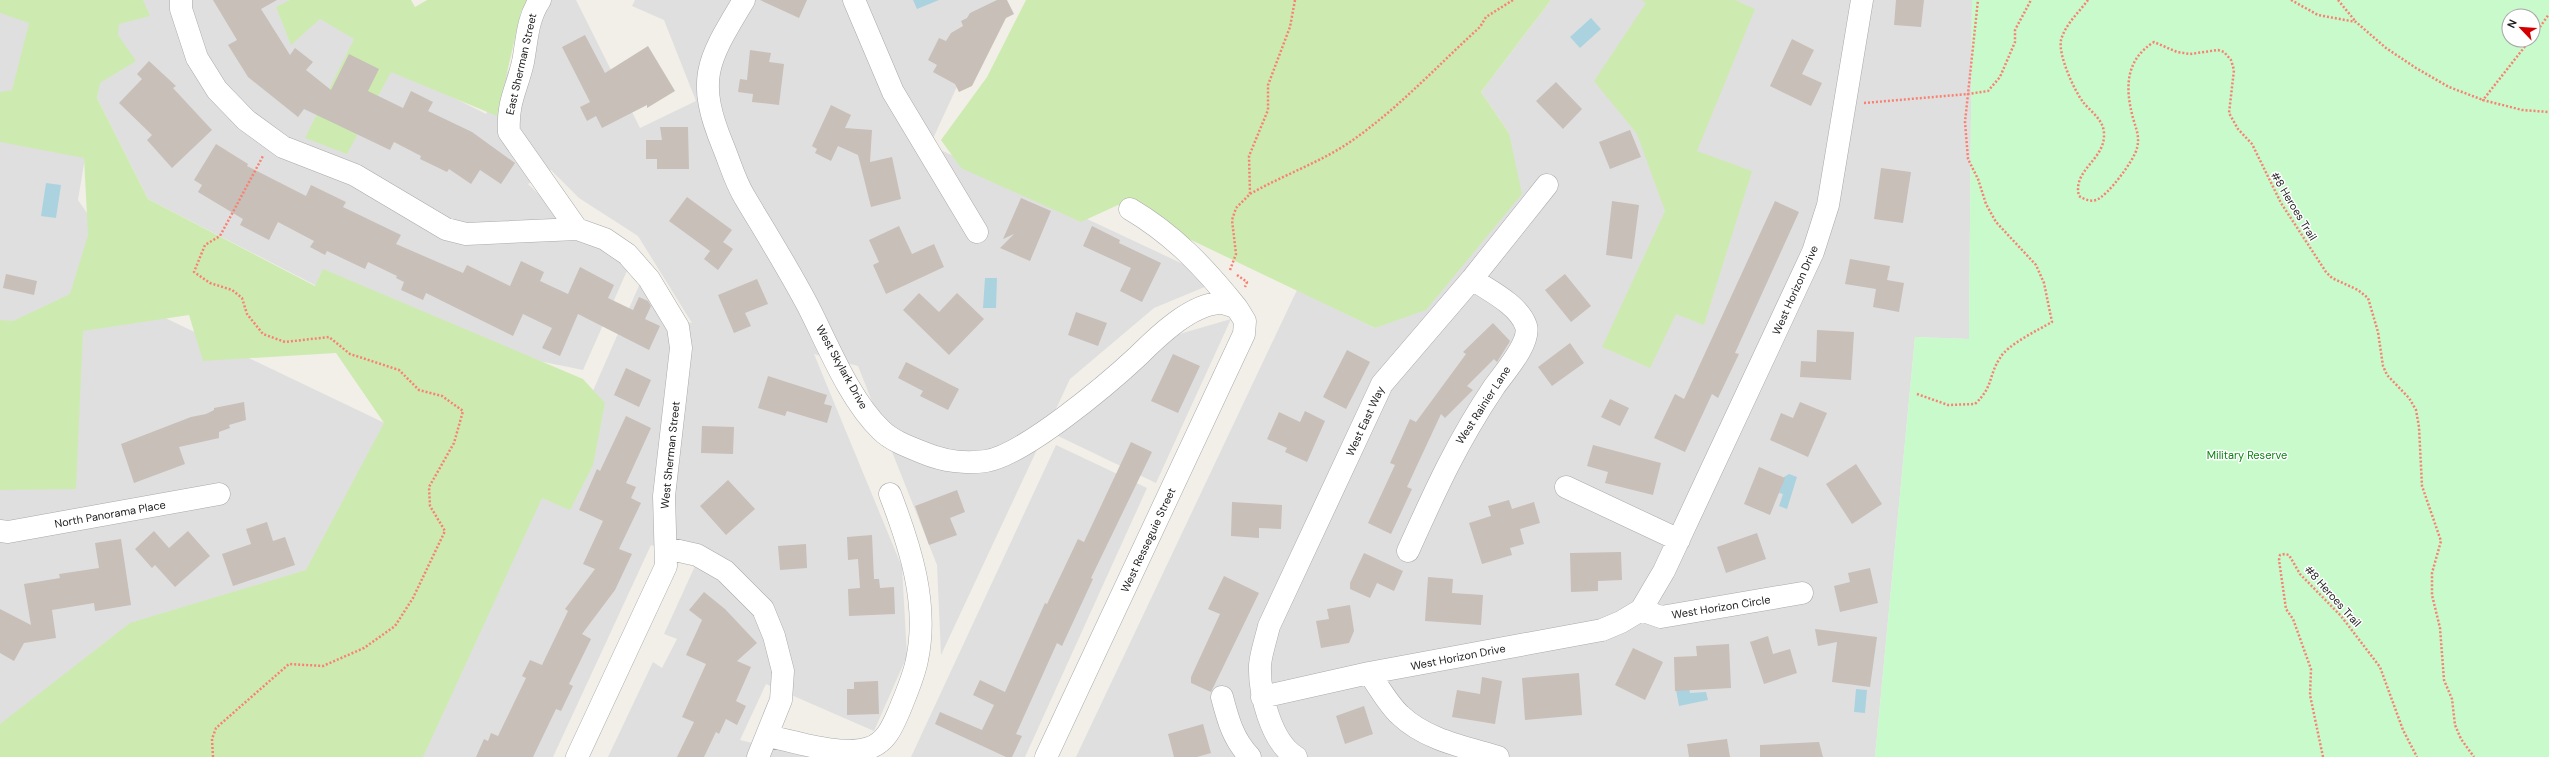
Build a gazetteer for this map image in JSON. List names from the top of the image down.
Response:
{
  "streets": {
    "street": [
      "East Sherman Street",
      "West Horizon Drive",
      "West Skylark Drive",
      "West Rainier Lane",
      "West East Way",
      "West Sherman Street",
      "North Panorama Place",
      "West Resseguie Street",
      "West Horizon Circle"
    ],
    "path": ["#8 Heroes Trail"]
  },
  "crossings": [
    ["East Sherman Street", "West Sherman Street"],
    ["West Horizon Drive", "West East Way"],
    ["West Horizon Drive", "West Horizon Circle"],
    ["West Skylark Drive", "West Resseguie Street"],
    ["West Rainier Lane", "West East Way"]
  ],
  "parks": ["Military Reserve"],
  "north": "top left"
}
